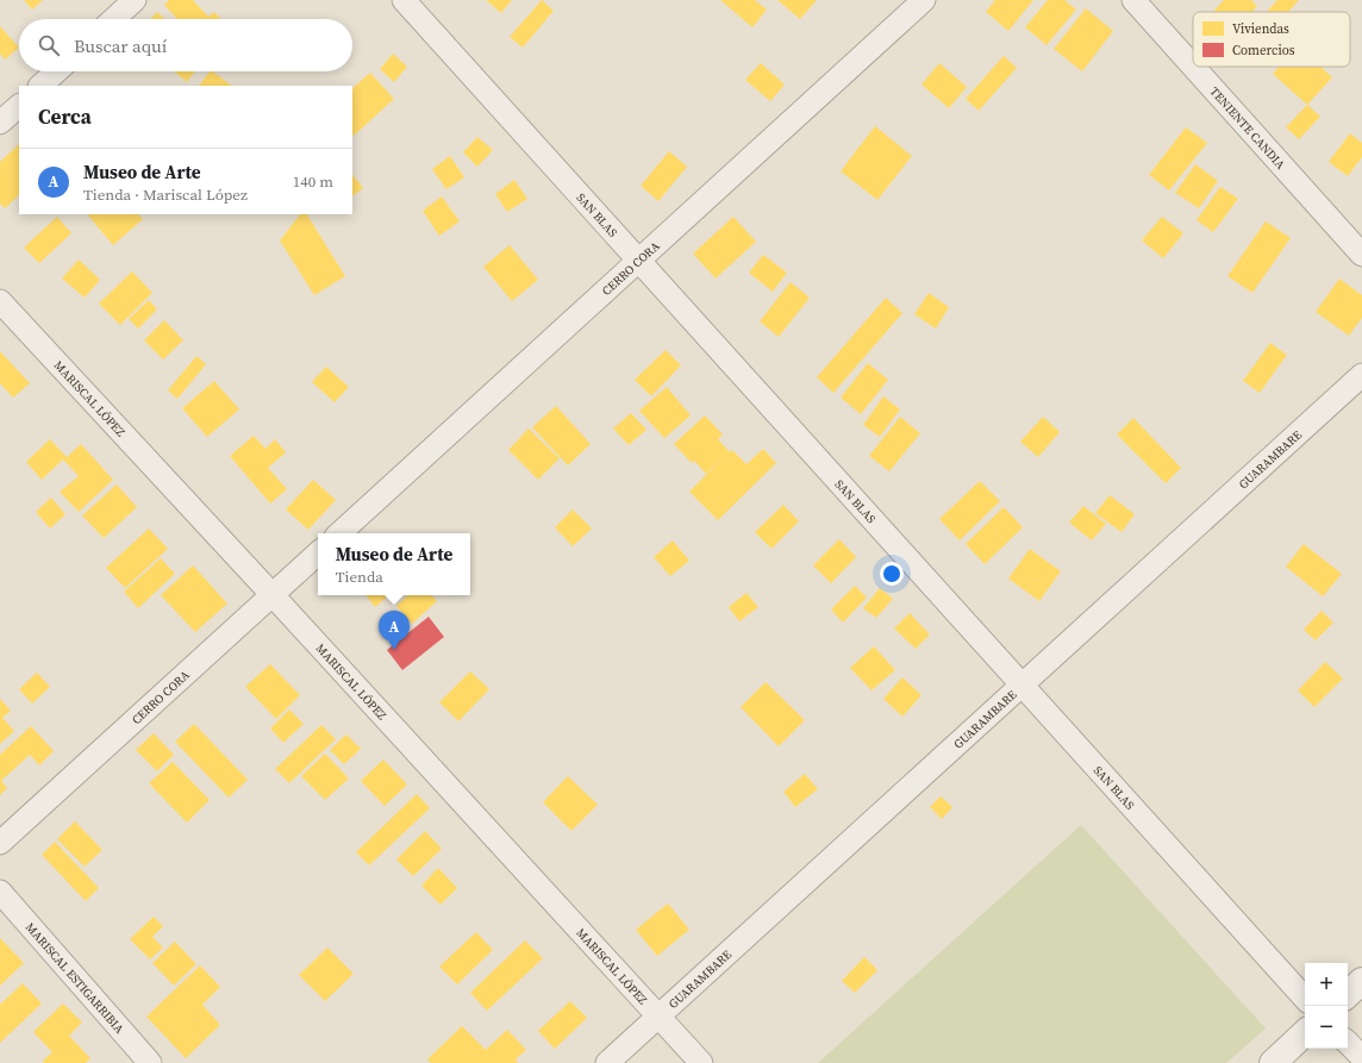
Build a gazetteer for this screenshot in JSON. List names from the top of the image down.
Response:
{
  "streets": {
    "street": [
      "TENIENTE CANDIA",
      "SAN BLAS",
      "CERRO CORA",
      "MARISCAL LÓPEZ",
      "GUARAMBARE",
      "MARISCAL ESTIGARRIBIA"
    ]
  },
  "crossings": [
    ["SAN BLAS", "CERRO CORA"],
    ["SAN BLAS", "GUARAMBARE"],
    ["CERRO CORA", "MARISCAL LÓPEZ"],
    ["MARISCAL LÓPEZ", "GUARAMBARE"]
  ],
  "legend": ["Viviendas", "Comercios"],
  "page": {
    "search": "Buscar aquí",
    "heading": "Cerca",
    "list": [
      {
        "mark": "A",
        "name": "Museo de Arte",
        "note": "Tienda · Mariscal López",
        "value": "140 m"
      }
    ],
    "popup": ["Museo de Arte", "Tienda"],
    "pins": "A",
    "map_buttons": ["+", "−"]
  }
}
